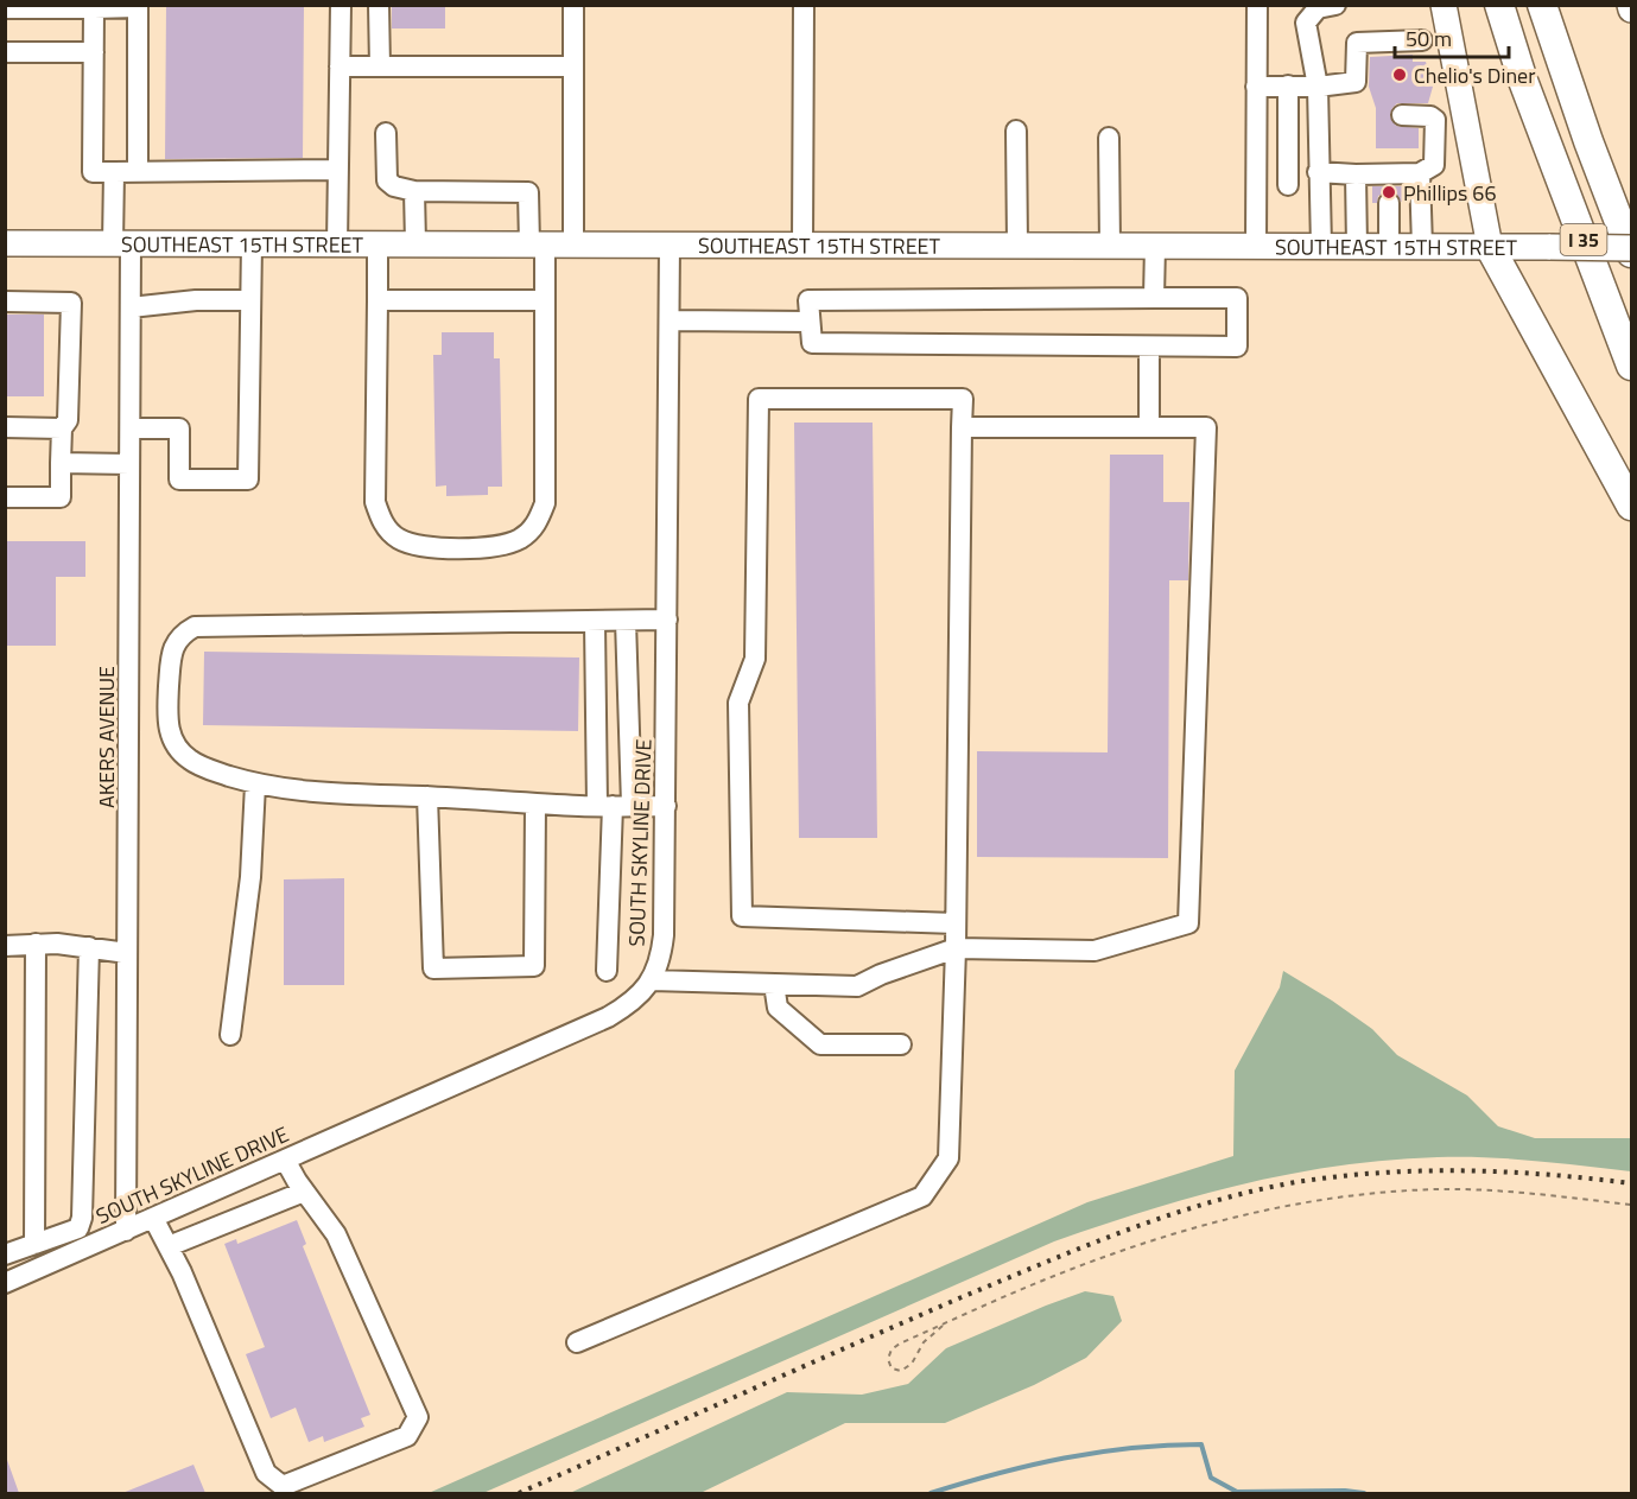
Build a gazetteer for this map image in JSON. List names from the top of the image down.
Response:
{
  "streets": {
    "highway": ["I 35"],
    "main road": ["SOUTHEAST 15TH STREET"],
    "street": ["AKERS AVENUE", "SOUTH SKYLINE DRIVE"]
  },
  "crossings": [
    ["SOUTHEAST 15TH STREET", "AKERS AVENUE"],
    ["SOUTHEAST 15TH STREET", "SOUTH SKYLINE DRIVE"],
    ["AKERS AVENUE", "SOUTH SKYLINE DRIVE"]
  ],
  "places": ["Chelio's Diner", "Phillips 66"],
  "scale_bar": "50 m"
}
